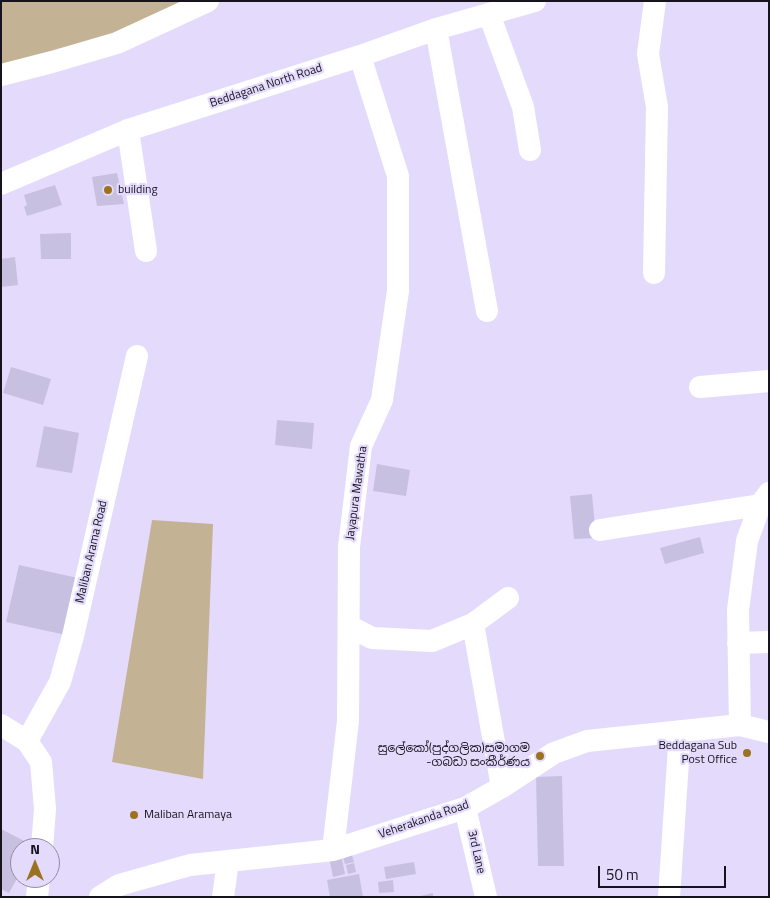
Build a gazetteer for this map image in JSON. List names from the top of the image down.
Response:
{
  "streets": {
    "street": [
      "Beddagana North Road",
      "Jayapura Mawatha",
      "Maliban Arama Road",
      "Veherakanda Road",
      "3rd Lane"
    ]
  },
  "crossings": [
    ["Beddagana North Road", "Jayapura Mawatha"],
    ["Jayapura Mawatha", "Veherakanda Road"],
    ["Veherakanda Road", "3rd Lane"]
  ],
  "places": [
    "building",
    "Beddagana Sub Post Office",
    "සුලේකෝ(පුද්ගලික)සමාගම -ගබඩා සංකීර්ණය",
    "Maliban Aramaya"
  ],
  "scale_bar": "50 m",
  "north": "top"
}
